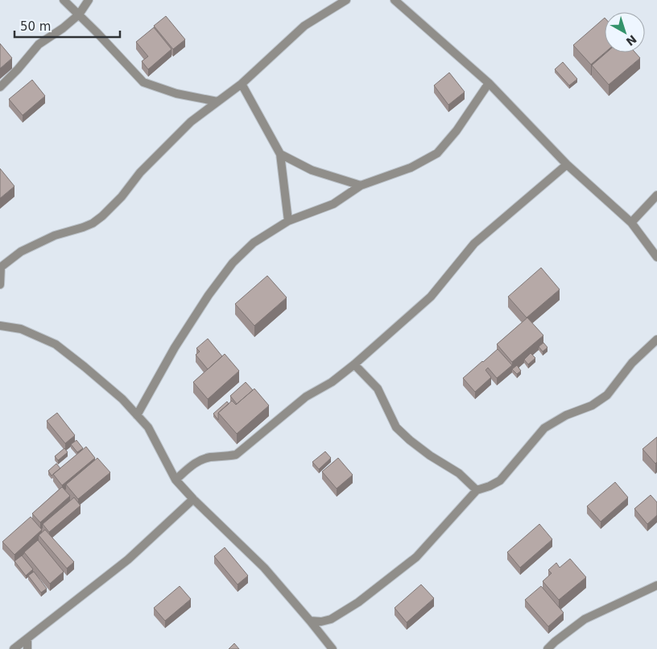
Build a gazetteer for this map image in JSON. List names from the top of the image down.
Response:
{
  "scale_bar": "50 m",
  "north": "bottom right"
}
